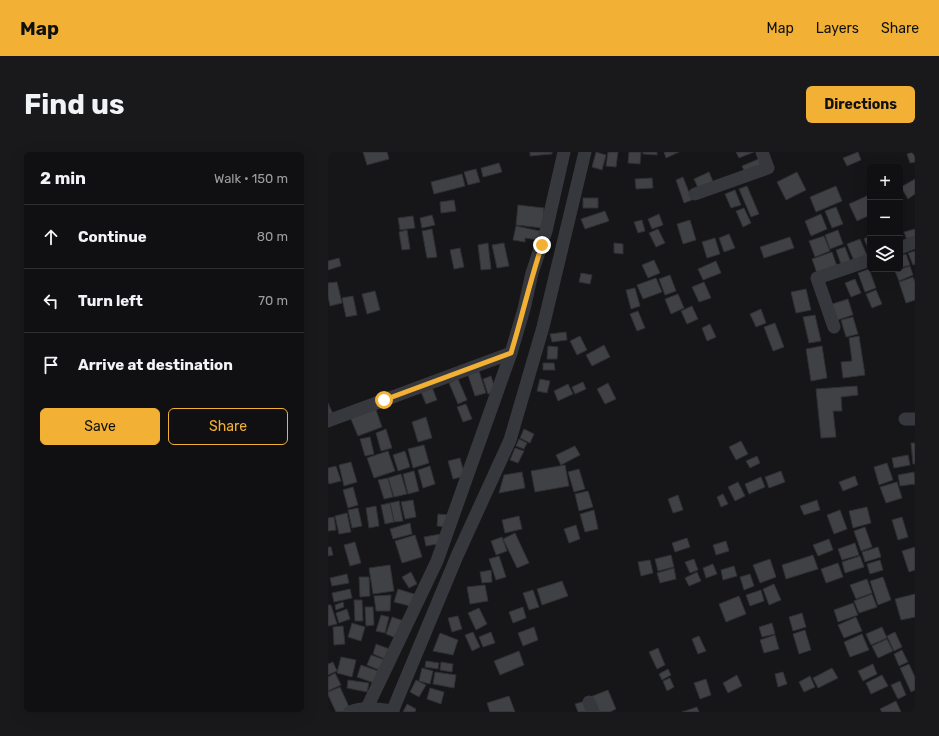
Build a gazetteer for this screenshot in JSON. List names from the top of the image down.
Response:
{
  "page": {
    "header": "Map",
    "nav": ["Map", "Layers", "Share"],
    "buttons": [
      "Directions",
      ["Save", "Share"]
    ],
    "title": "Find us",
    "heading": ["2 min", "Walk · 150 m"],
    "map_buttons": ["+", "−"],
    "list": [
      ["Continue", "80 m"],
      ["Turn left", "70 m"],
      "Arrive at destination"
    ]
  }
}
